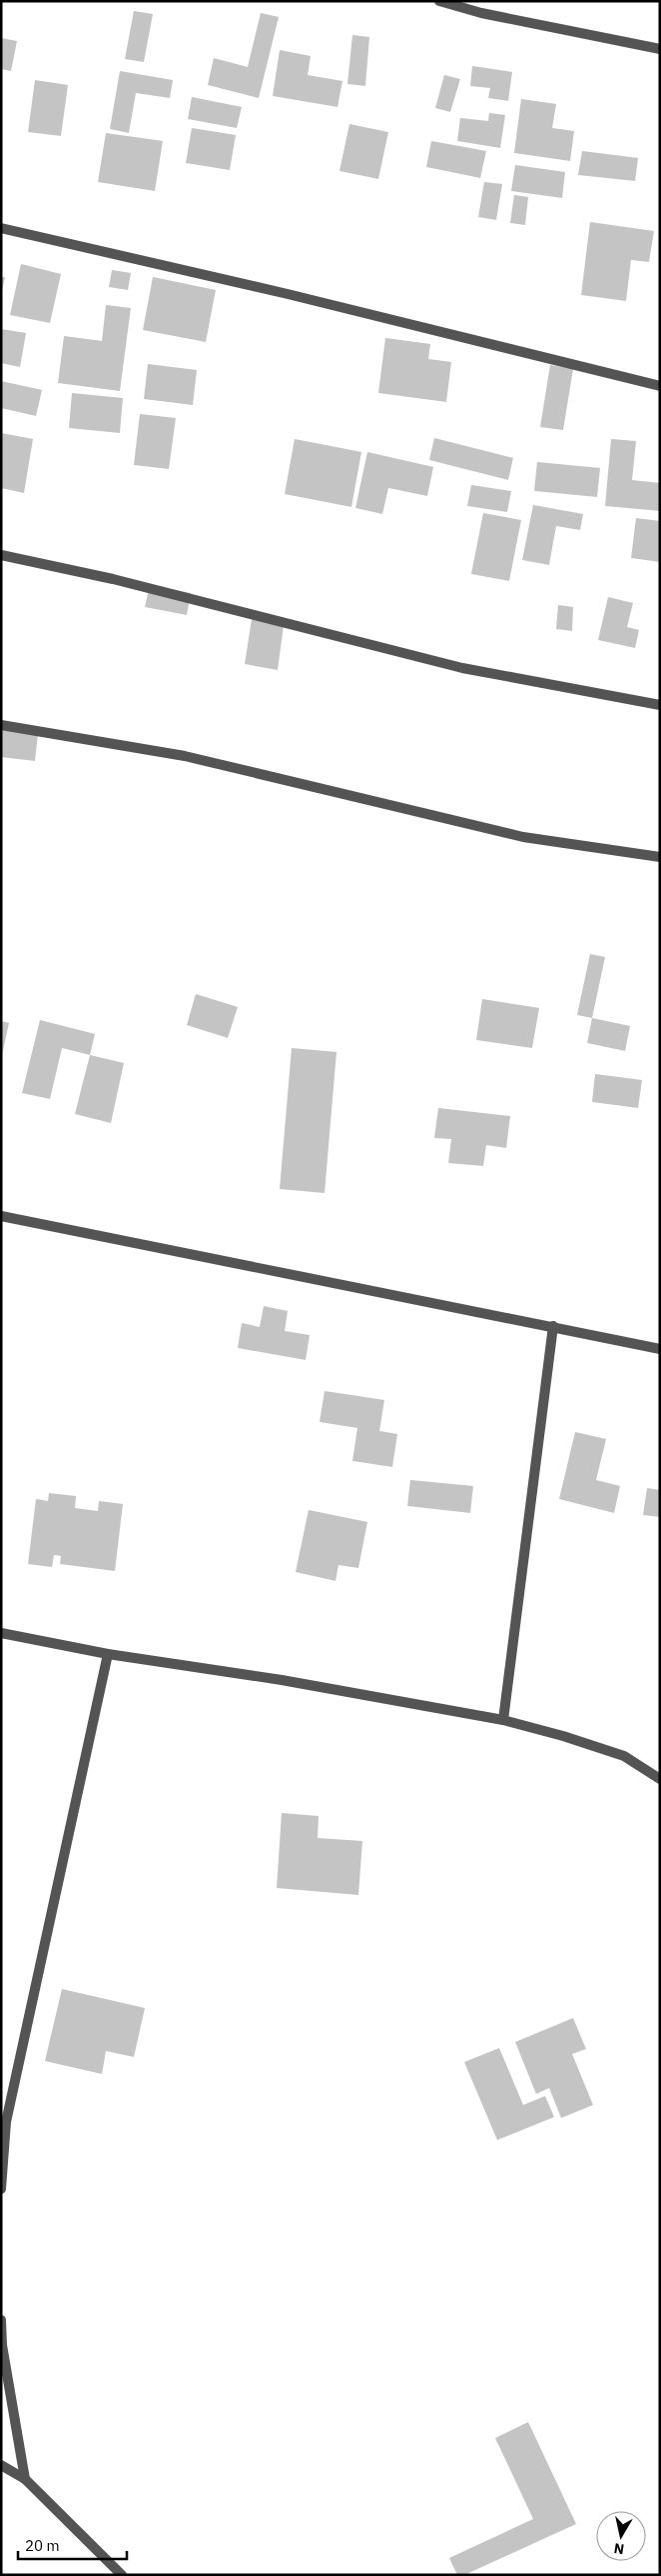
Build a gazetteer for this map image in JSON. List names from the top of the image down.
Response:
{
  "scale_bar": "20 m",
  "north": "bottom"
}
